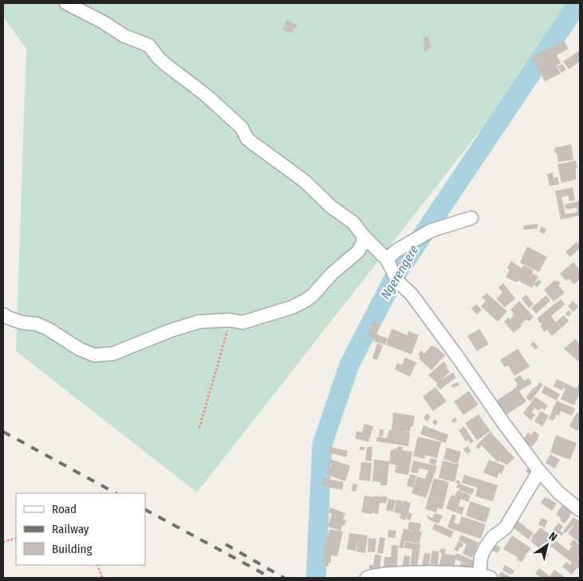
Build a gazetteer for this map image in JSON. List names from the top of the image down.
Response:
{
  "water": ["Ngerengere"],
  "legend": ["Road", "Railway", "Building"],
  "north": "top right"
}
